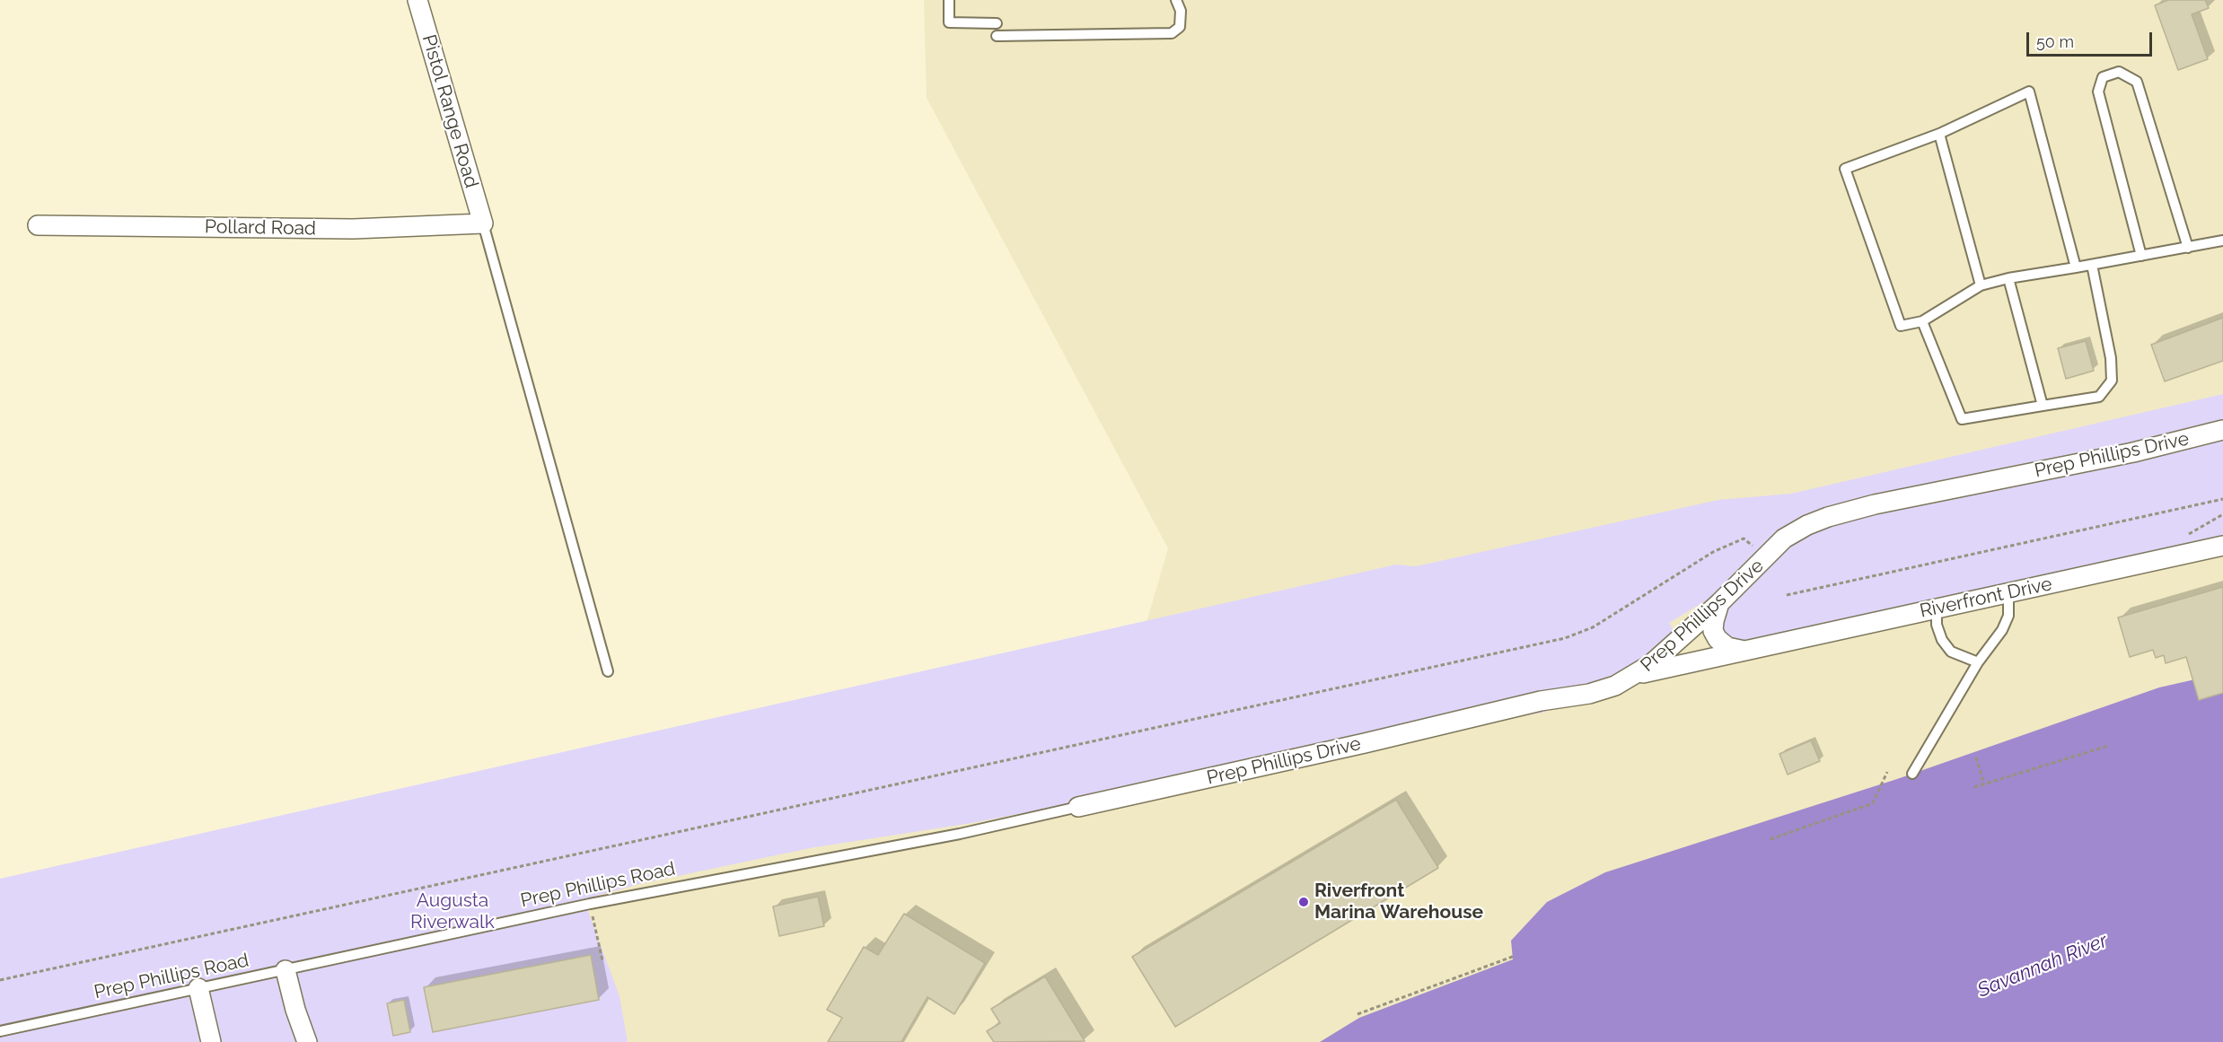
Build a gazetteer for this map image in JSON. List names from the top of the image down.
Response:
{
  "streets": {
    "street": [
      "Pistol Range Road",
      "Pollard Road",
      "Prep Phillips Drive",
      "Riverfront Drive"
    ],
    "lane": ["Prep Phillips Road"]
  },
  "crossings": [
    ["Pistol Range Road", "Pollard Road"],
    ["Prep Phillips Drive", "Riverfront Drive"],
    ["Prep Phillips Drive", "Prep Phillips Road"]
  ],
  "water": ["Savannah River"],
  "parks": ["Augusta Riverwalk"],
  "places": ["Riverfront Marina Warehouse"],
  "scale_bar": "50 m"
}
